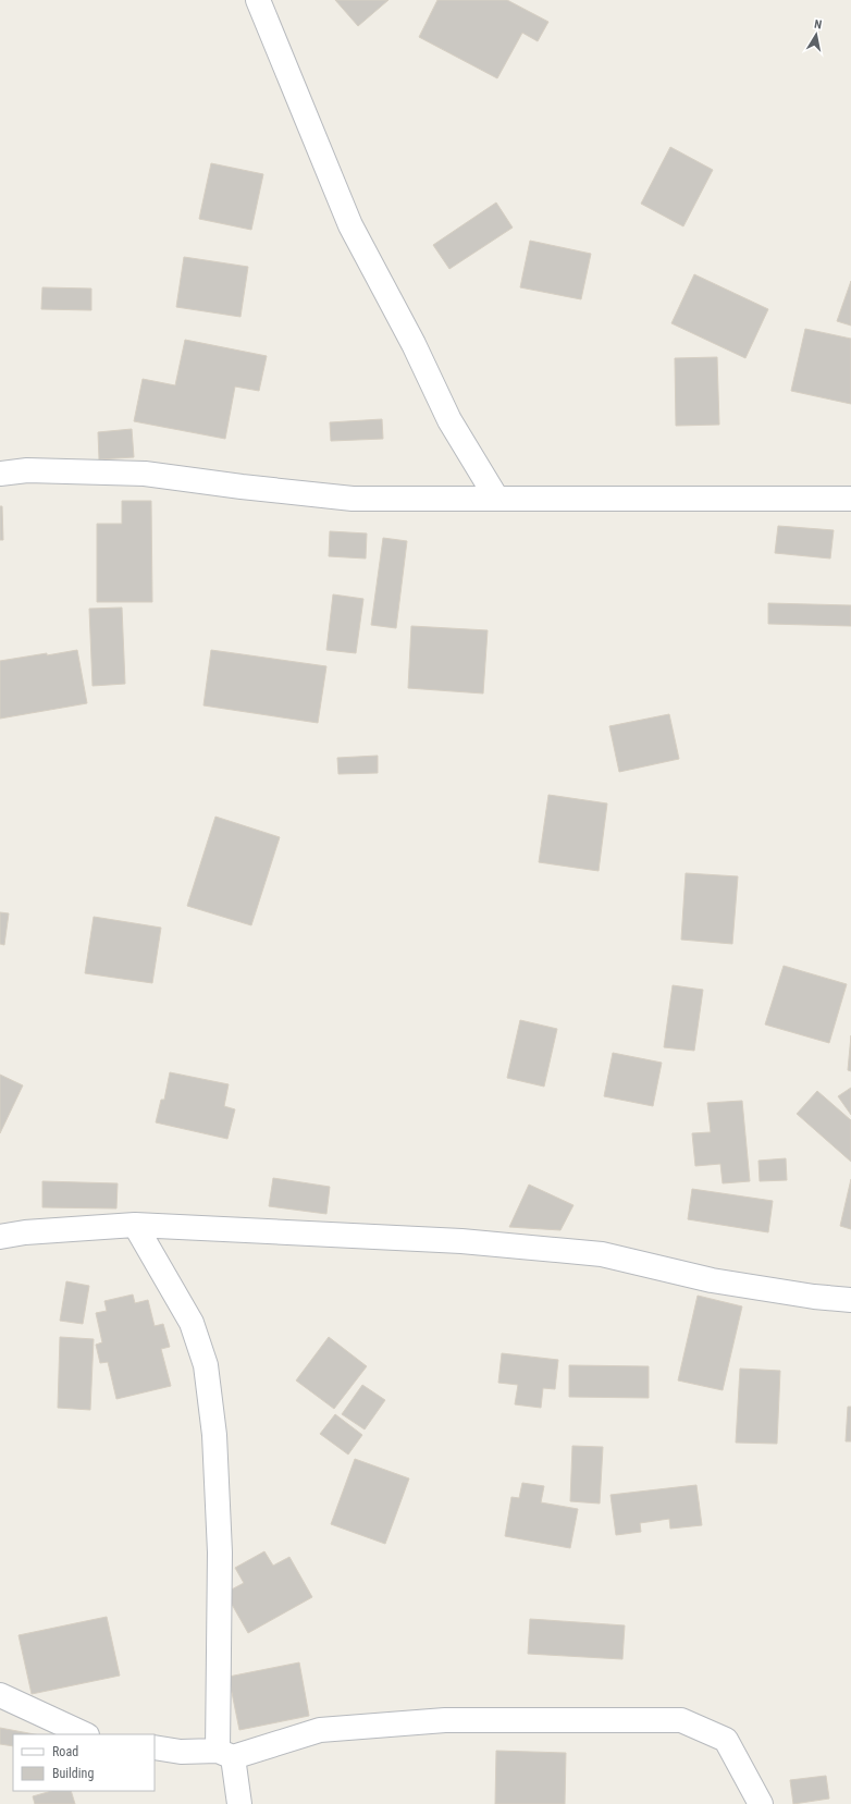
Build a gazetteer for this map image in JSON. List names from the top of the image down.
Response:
{
  "legend": ["Road", "Building"],
  "north": "top"
}
